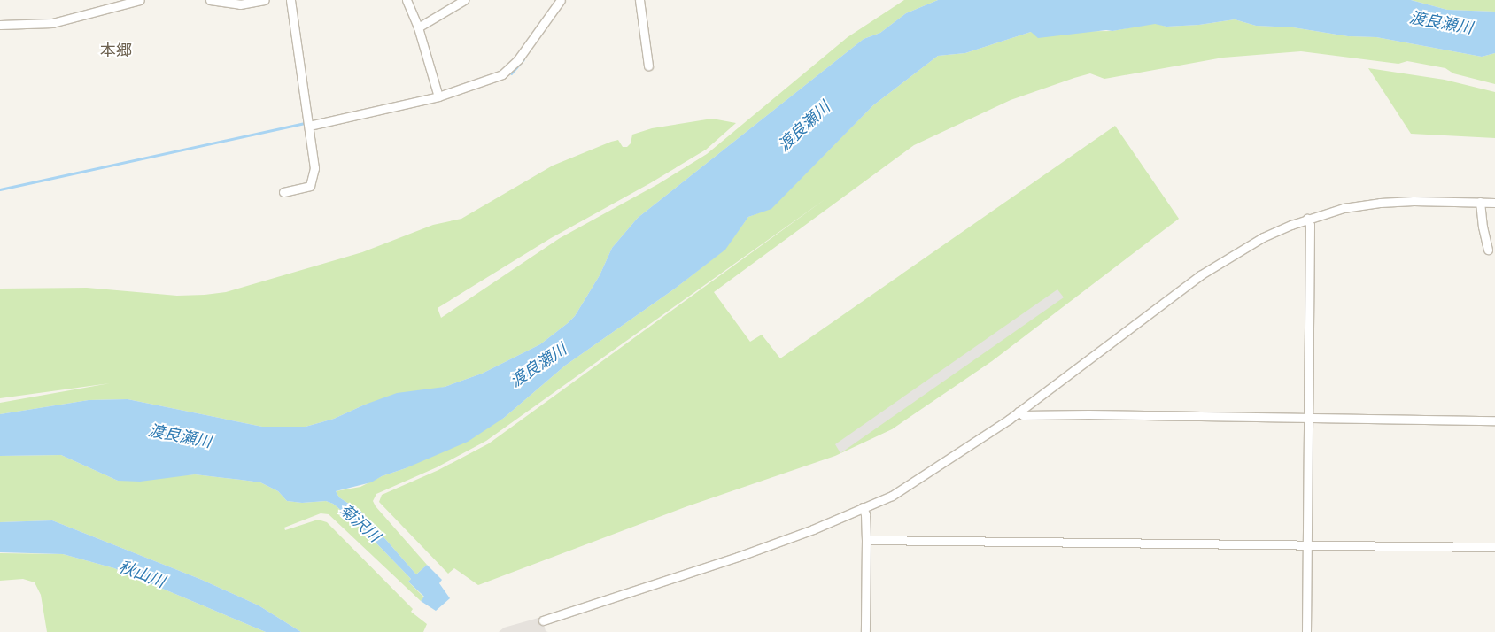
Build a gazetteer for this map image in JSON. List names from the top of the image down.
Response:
{
  "districts": ["本郷"],
  "water": ["渡良瀬川", "菊沢川", "秋山川"]
}
